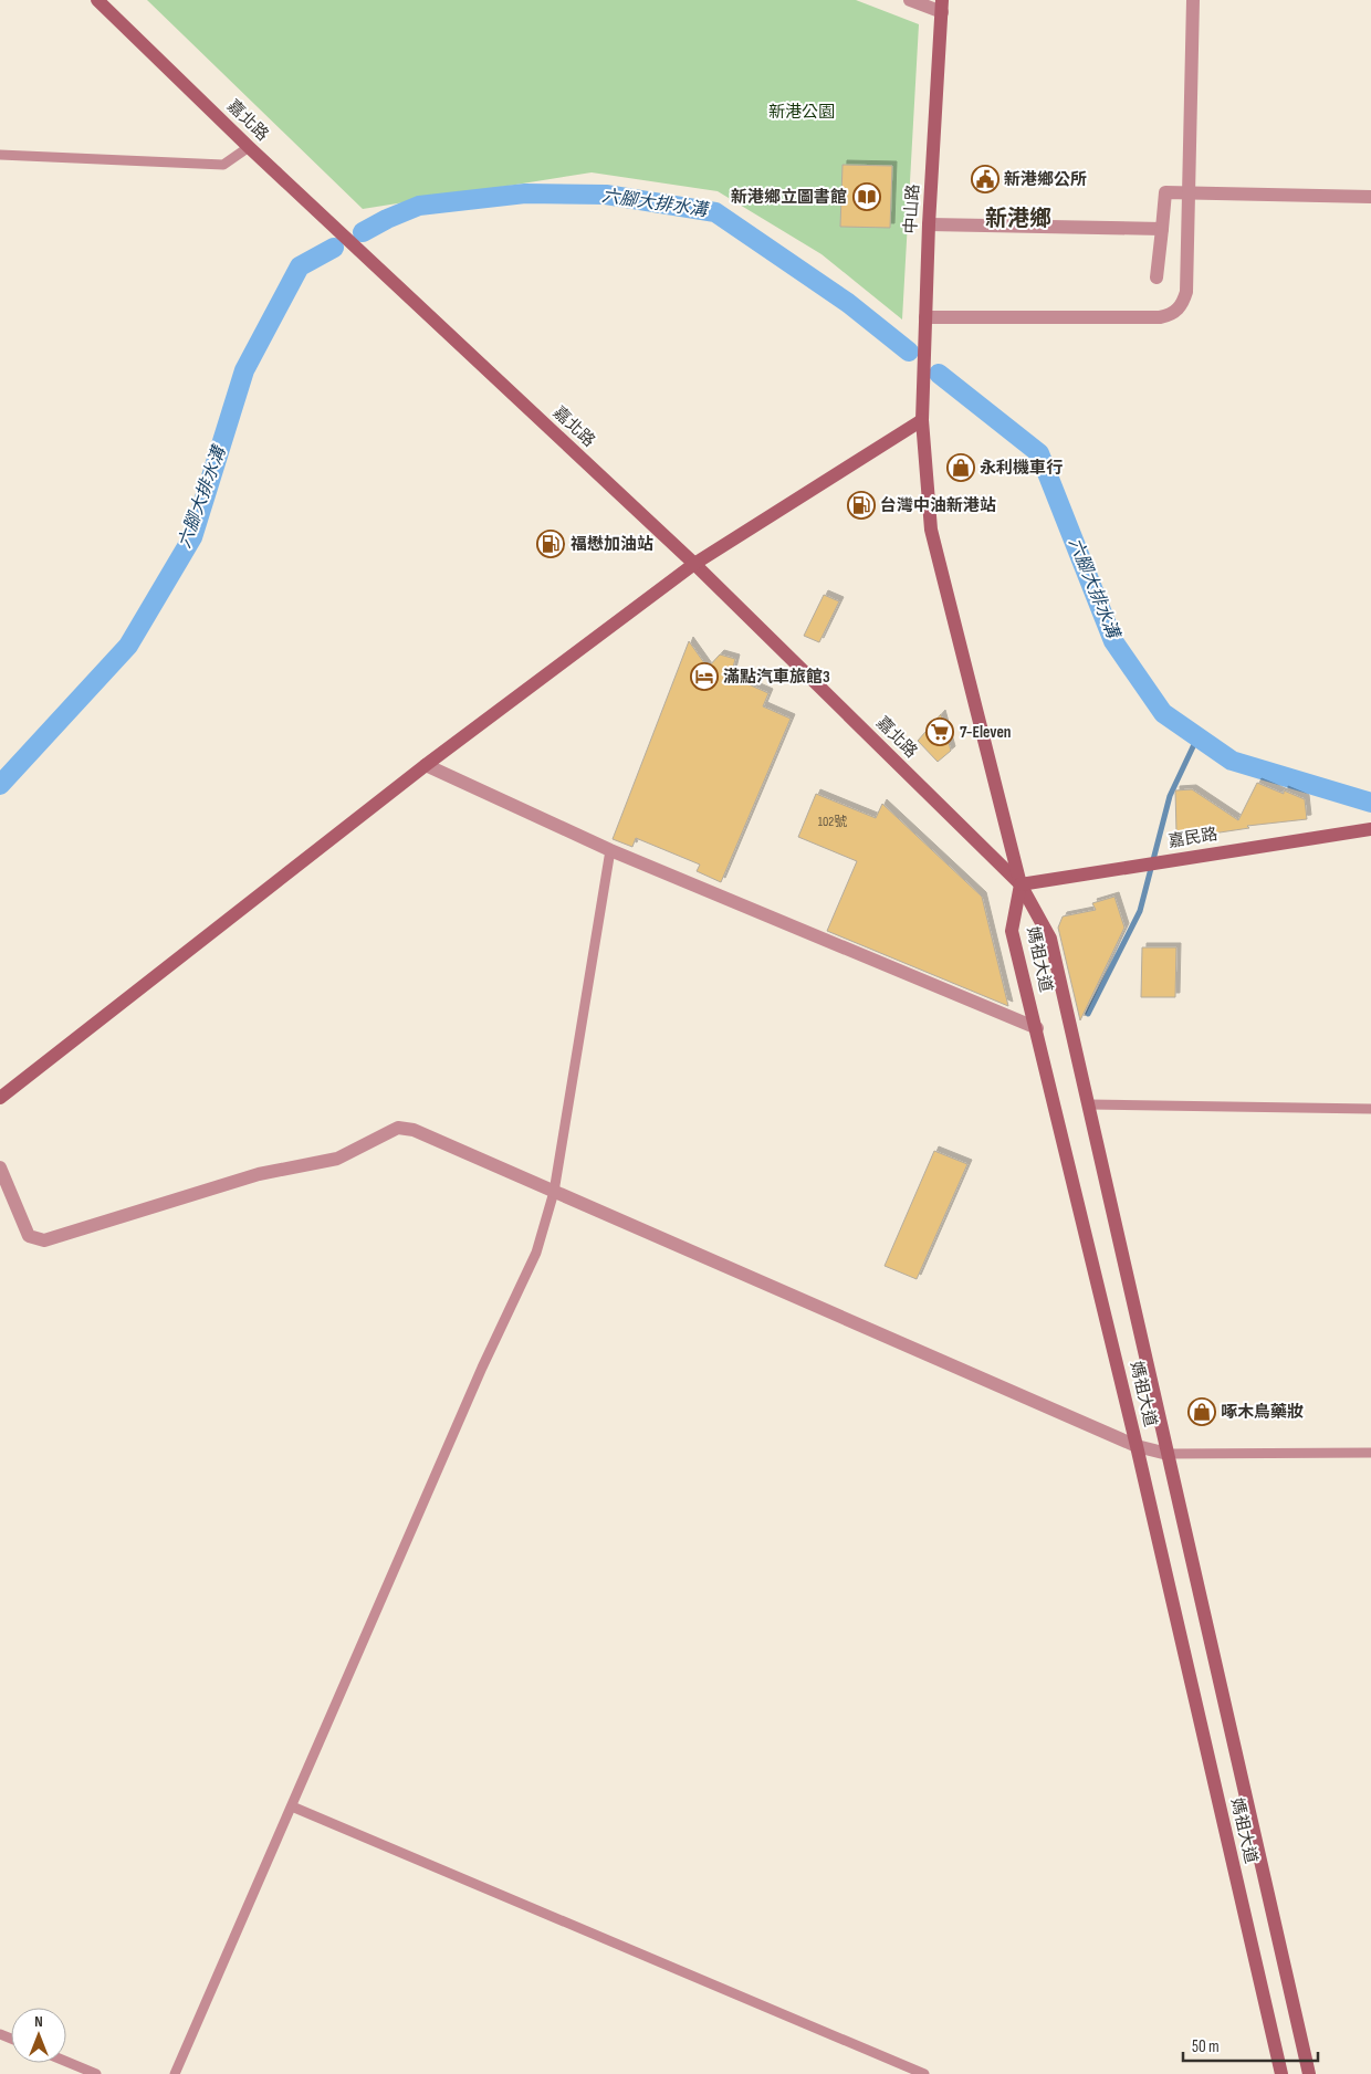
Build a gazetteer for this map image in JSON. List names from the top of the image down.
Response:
{
  "streets": {
    "main road": [
      "嘉北路",
      "中山路",
      "嘉民路",
      "媽祖大道"
    ]
  },
  "crossings": [
    ["嘉北路", "中山路"],
    ["嘉北路", "嘉民路"],
    ["嘉北路", "媽祖大道"],
    ["中山路", "嘉民路"],
    ["中山路", "媽祖大道"],
    ["嘉民路", "媽祖大道"]
  ],
  "districts": ["新港鄉"],
  "water": ["六腳大排水溝"],
  "parks": ["新港公園"],
  "places": {
    "public building": ["新港鄉公所"],
    "library": ["新港鄉立圖書館"],
    "shop": ["永利機車行", "啄木鳥藥妝"],
    "fuel station": ["台灣中油新港站", "福懋加油站"],
    "hotel": ["滿點汽車旅館3"],
    "supermarket": ["7-Eleven"]
  },
  "house_numbers": ["102號"],
  "scale_bar": "50 m",
  "north": "top"
}
